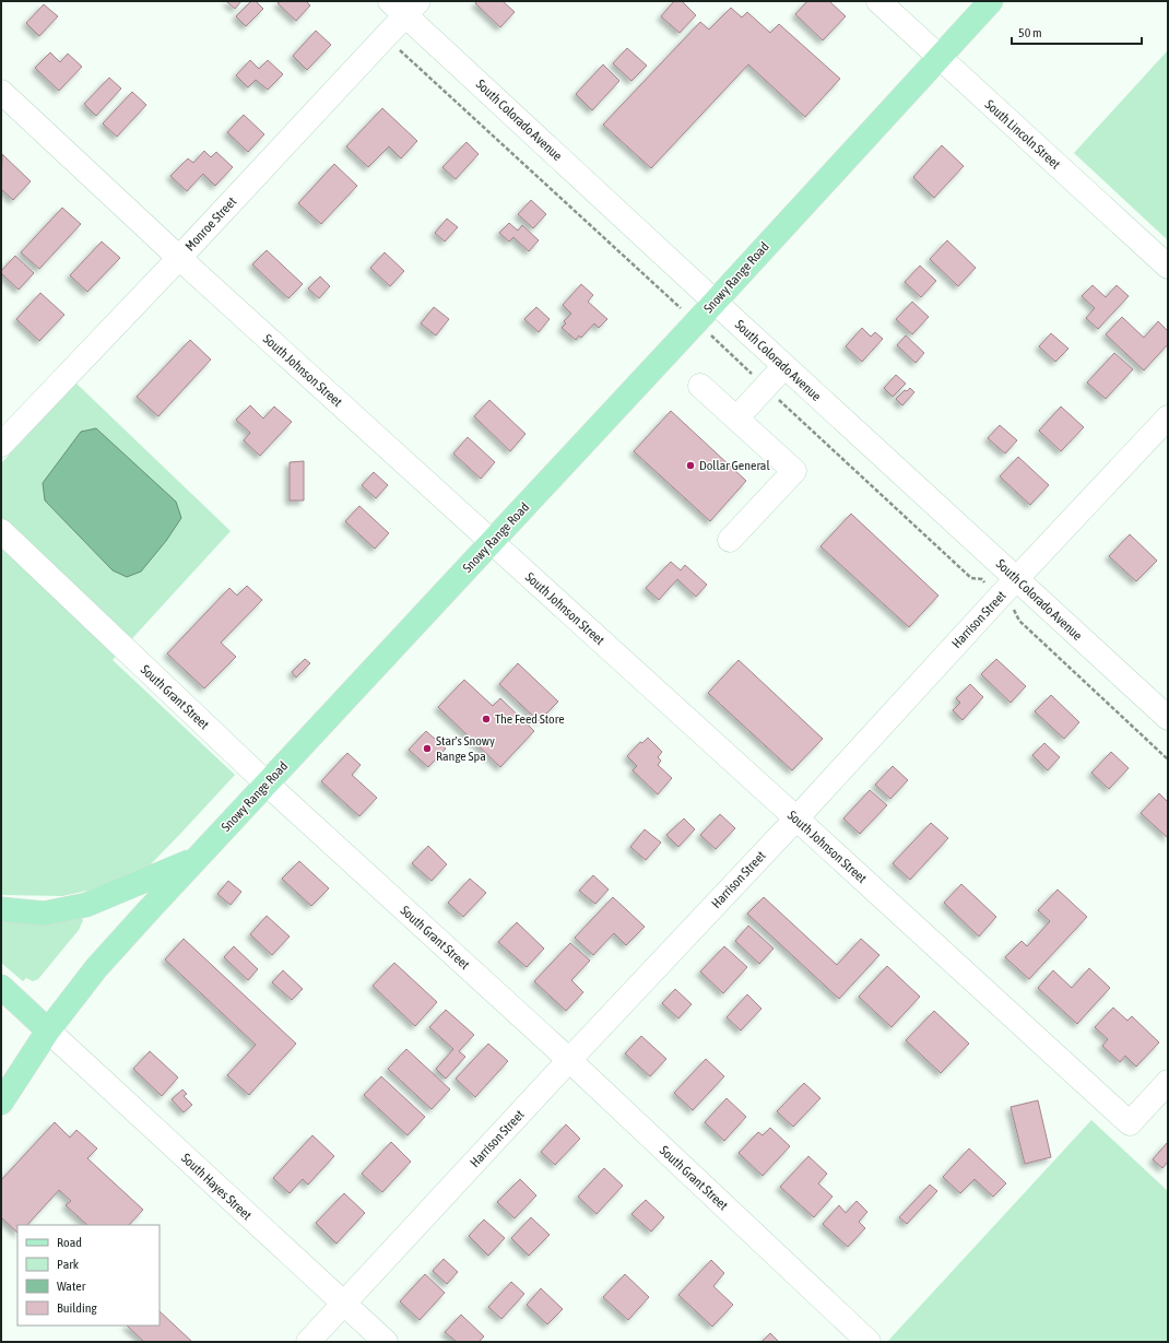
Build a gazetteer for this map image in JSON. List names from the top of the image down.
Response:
{
  "streets": {
    "main road": ["Snowy Range Road"],
    "street": [
      "South Colorado Avenue",
      "South Lincoln Street",
      "Monroe Street",
      "South Johnson Street",
      "Harrison Street",
      "South Grant Street",
      "South Hayes Street"
    ]
  },
  "crossings": [
    ["South Colorado Avenue", "Monroe Street"],
    ["South Colorado Avenue", "Snowy Range Road"],
    ["South Colorado Avenue", "Harrison Street"],
    ["South Lincoln Street", "Snowy Range Road"],
    ["Monroe Street", "South Johnson Street"],
    ["Snowy Range Road", "South Johnson Street"],
    ["Snowy Range Road", "South Grant Street"],
    ["Snowy Range Road", "South Hayes Street"],
    ["South Johnson Street", "Harrison Street"],
    ["Harrison Street", "South Grant Street"],
    ["Harrison Street", "South Hayes Street"]
  ],
  "places": ["Dollar General", "The Feed Store", "Star's Snowy Range Spa"],
  "legend": [
    "Road",
    "Park",
    "Water",
    "Building"
  ],
  "scale_bar": "50 m"
}
